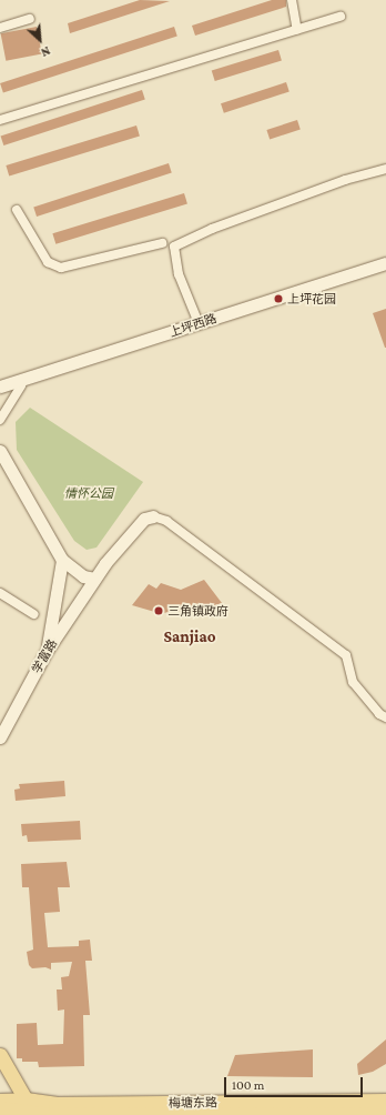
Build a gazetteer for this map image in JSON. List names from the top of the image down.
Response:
{
  "streets": {
    "main road": ["梅塘东路"],
    "street": ["上坪西路", "学富路"]
  },
  "districts": ["Sanjiao"],
  "parks": ["情怀公园"],
  "places": ["上坪花园", "三角镇政府"],
  "scale_bar": "100 m",
  "north": "bottom right"
}
